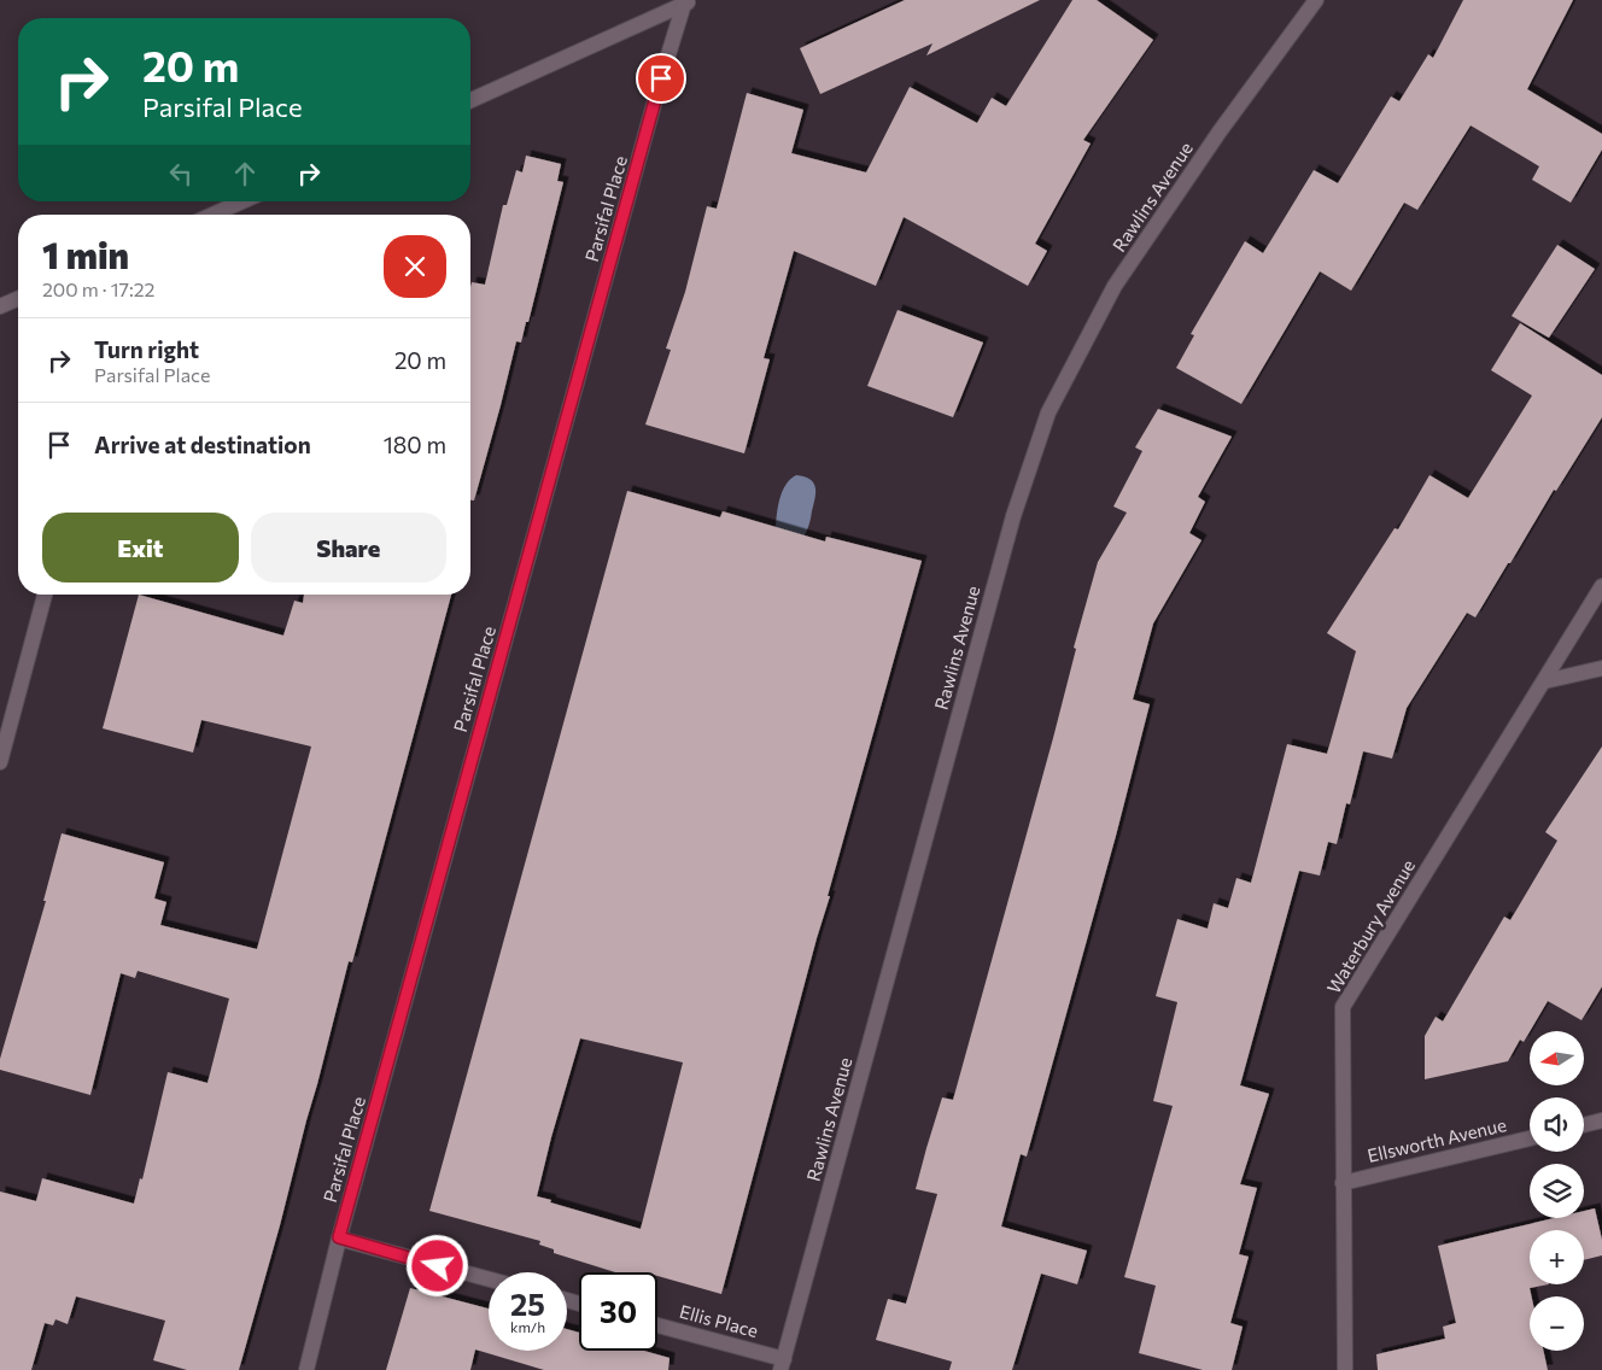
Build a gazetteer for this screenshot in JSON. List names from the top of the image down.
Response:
{
  "streets": {
    "street": [
      "Rawlins Avenue",
      "Parsifal Place",
      "Waterbury Avenue",
      "Ellsworth Avenue",
      "Ellis Place"
    ]
  },
  "crossings": [
    ["Rawlins Avenue", "Ellis Place"],
    ["Waterbury Avenue", "Ellsworth Avenue"]
  ],
  "north": "left",
  "page": {
    "turn": ["20 m", "Parsifal Place"],
    "heading": ["1 min", "200 m · 17:22"],
    "list": [
      {
        "name": "Turn right",
        "note": "Parsifal Place",
        "value": "20 m"
      },
      {
        "name": "Arrive at destination",
        "value": "180 m"
      }
    ],
    "buttons": ["Exit", "Share"],
    "map_buttons": ["+", "−"],
    "speed": "25 km/h",
    "limit": "30"
  }
}
